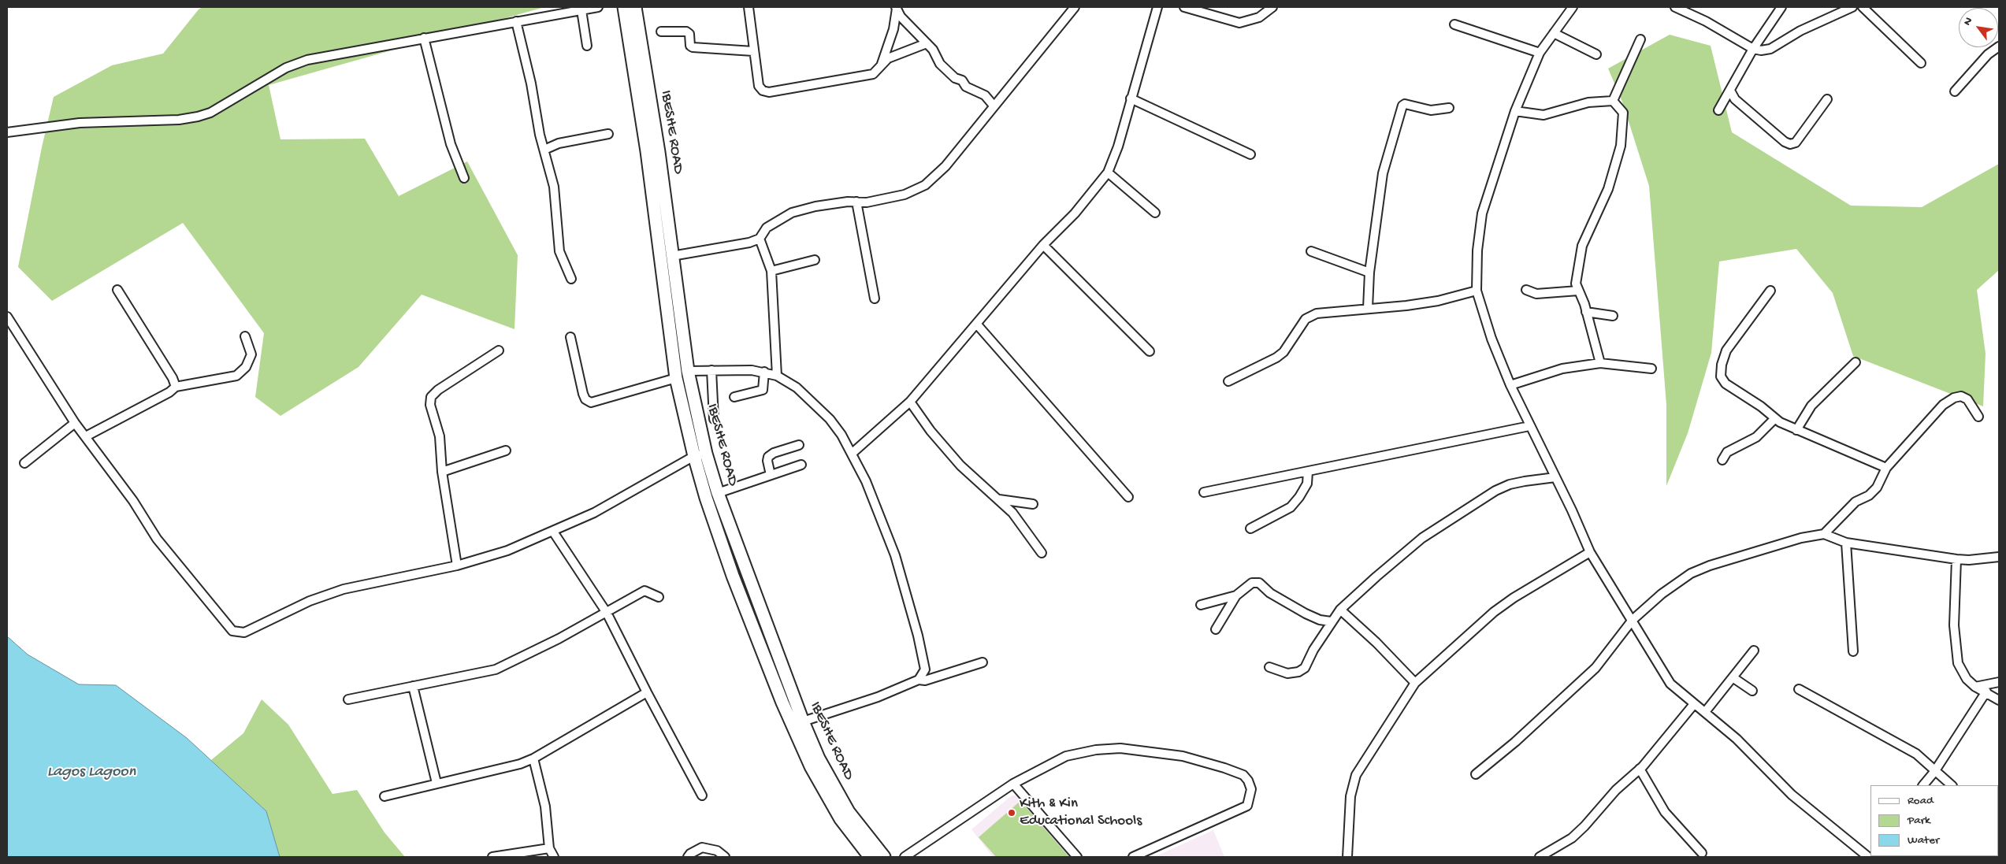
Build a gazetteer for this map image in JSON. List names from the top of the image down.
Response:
{
  "streets": {
    "main road": ["IBESHE ROAD"]
  },
  "water": ["Lagos Lagoon"],
  "places": ["Kith & Kin Educational Schools"],
  "legend": ["Road", "Park", "Water"],
  "north": "top left"
}
